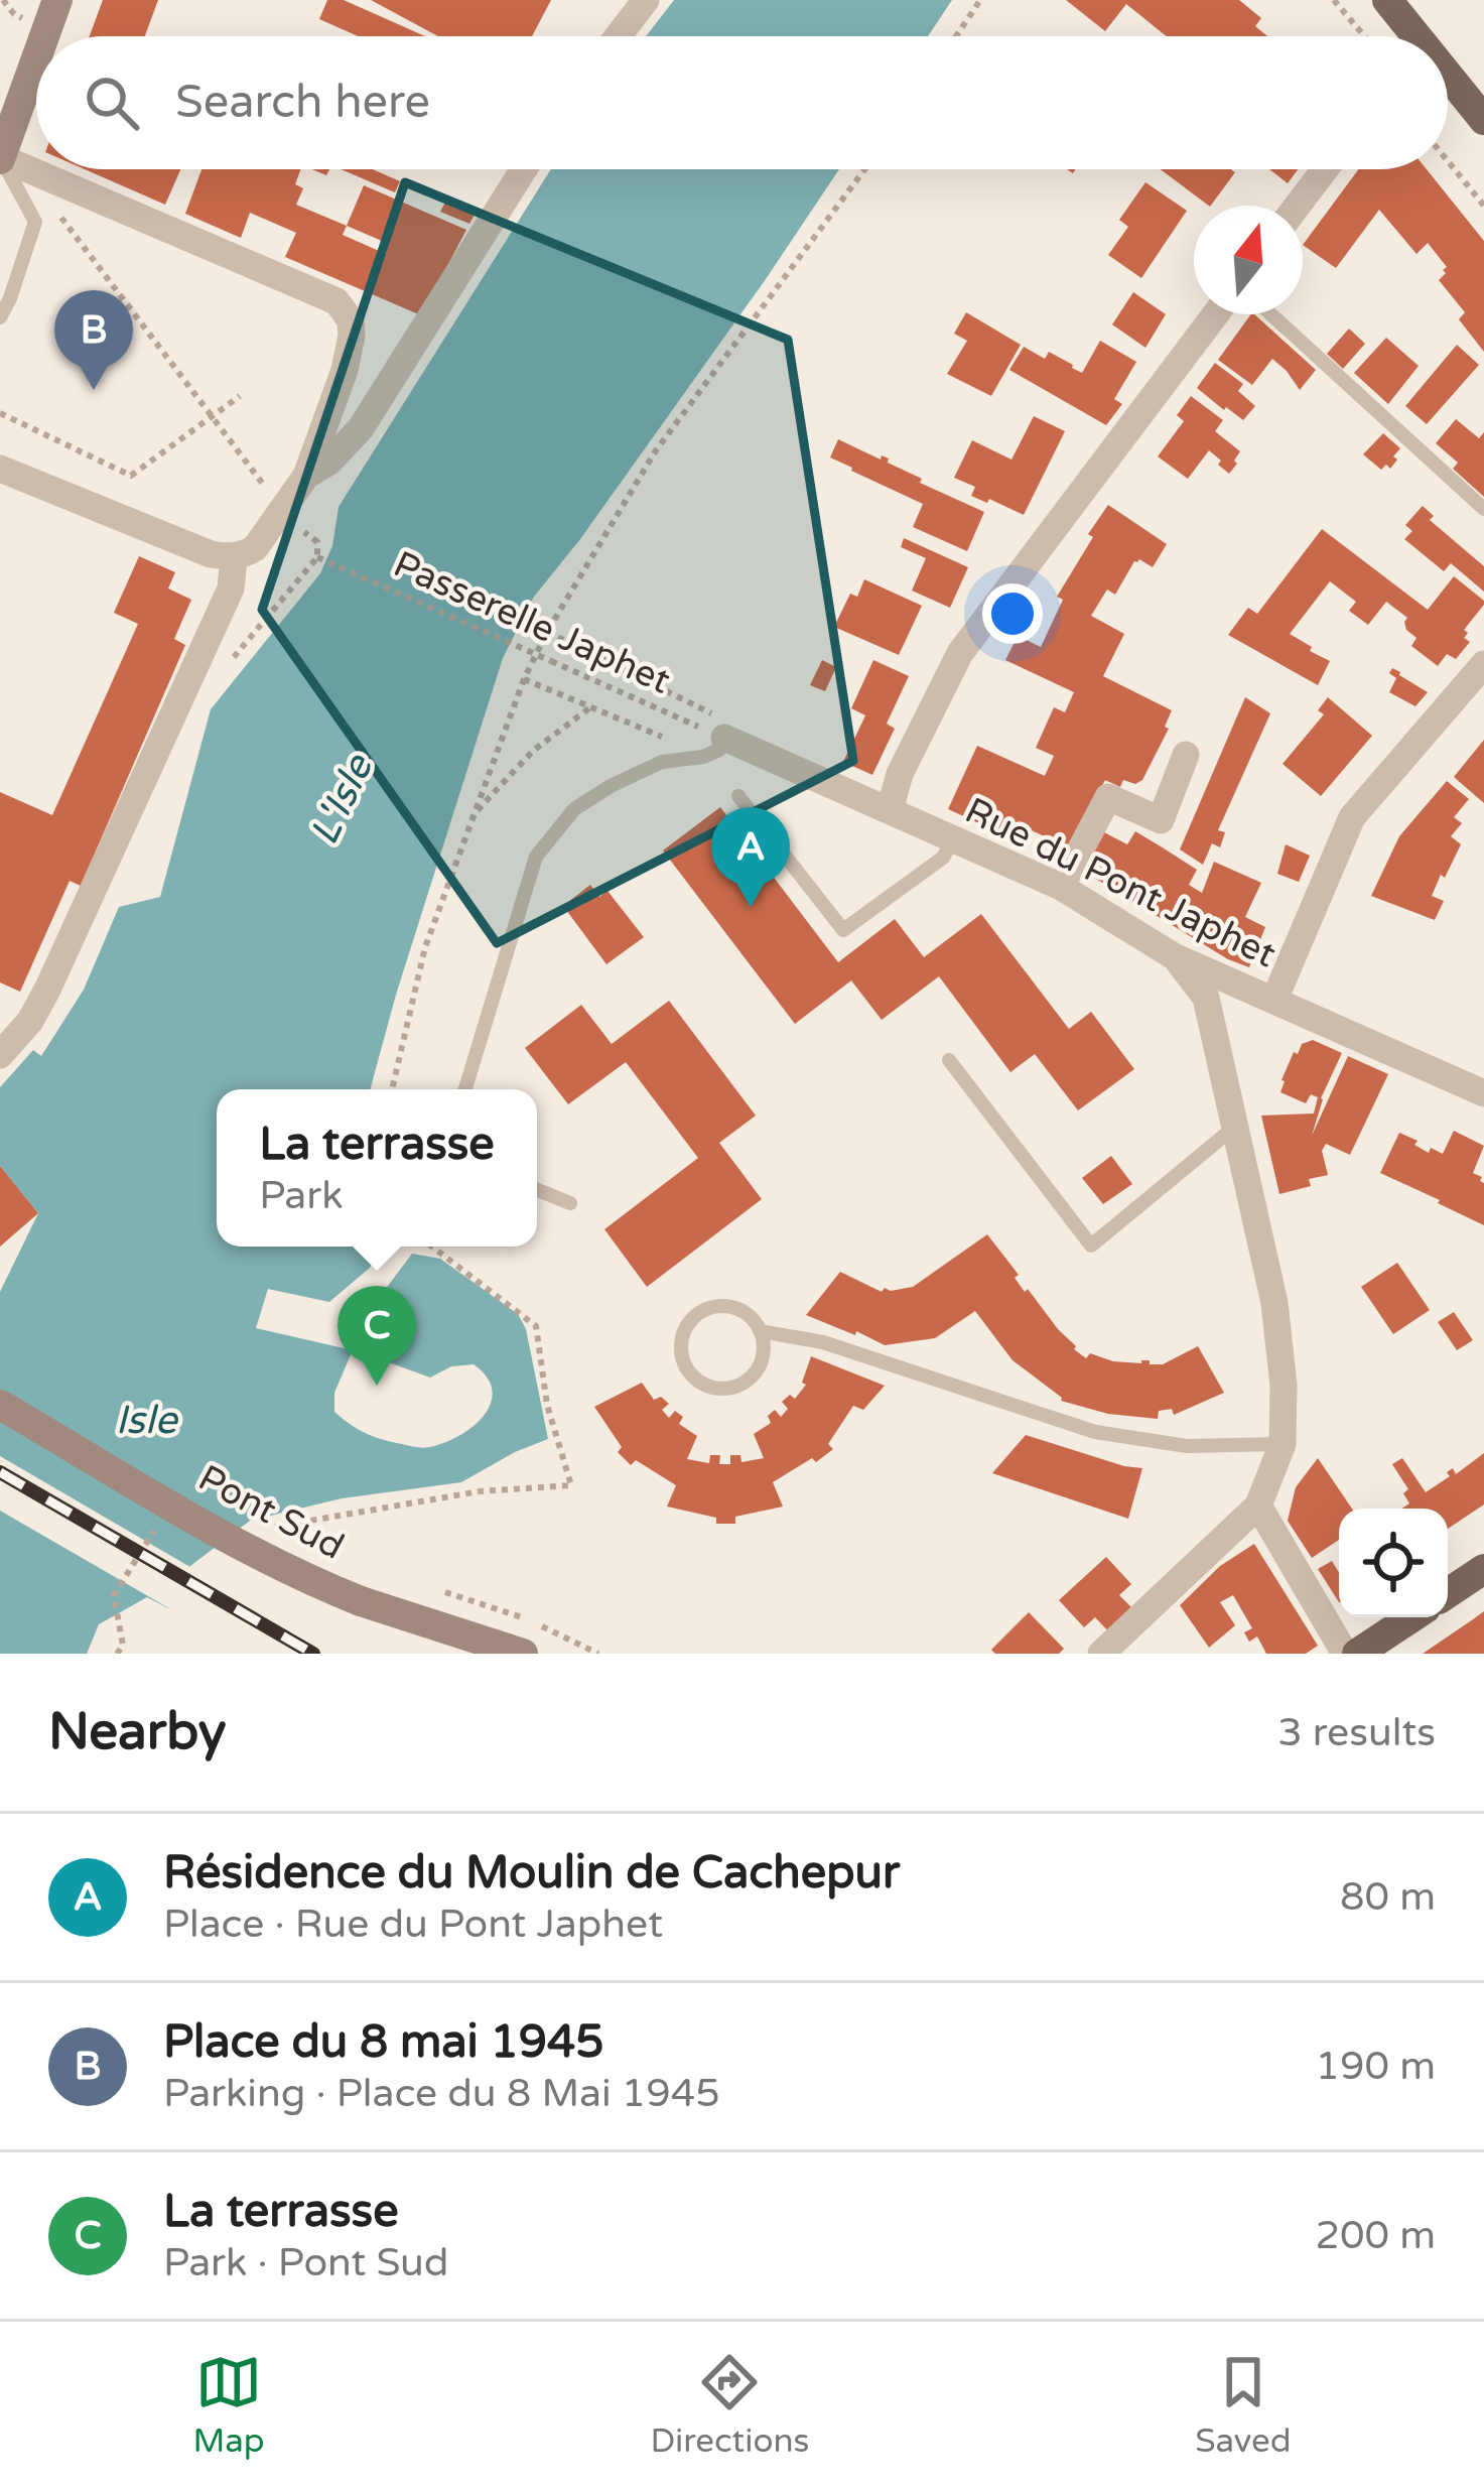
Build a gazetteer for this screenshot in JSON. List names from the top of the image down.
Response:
{
  "streets": {
    "main road": ["Pont Sud"],
    "street": ["Rue du Pont Japhet"],
    "path": ["Passerelle Japhet"]
  },
  "crossings": [
    ["Passerelle Japhet", "Rue du Pont Japhet"]
  ],
  "water": ["L'Isle", "Isle"],
  "north": "top",
  "page": {
    "search": "Search here",
    "pins": ["B", "A", "C"],
    "popup": ["La terrasse", "Park"],
    "heading": ["Nearby", "3 results"],
    "list": [
      {
        "mark": "A",
        "name": "Résidence du Moulin de Cachepur",
        "note": "Place · Rue du Pont Japhet",
        "value": "80 m"
      },
      {
        "mark": "B",
        "name": "Place du 8 mai 1945",
        "note": "Parking · Place du 8 Mai 1945",
        "value": "190 m"
      },
      {
        "mark": "C",
        "name": "La terrasse",
        "note": "Park · Pont Sud",
        "value": "200 m"
      }
    ],
    "nav": ["Map", "Directions", "Saved"]
  }
}
